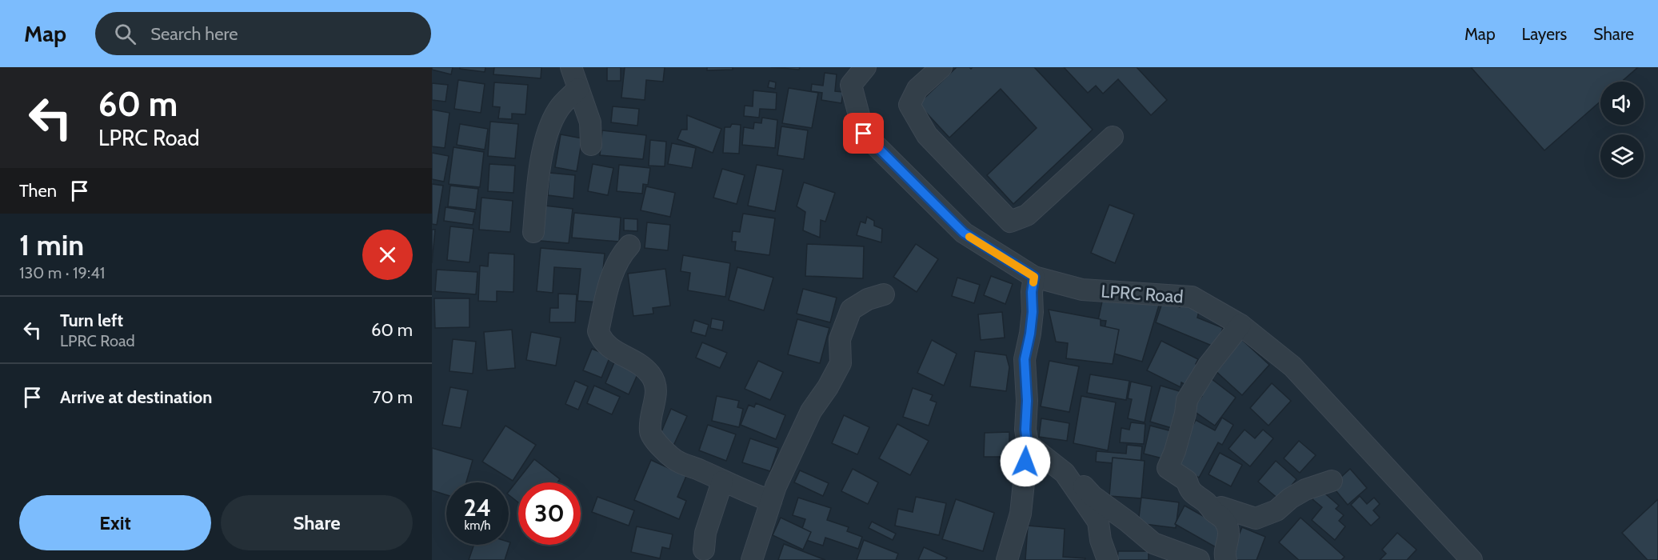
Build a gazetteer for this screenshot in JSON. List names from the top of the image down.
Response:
{
  "streets": {
    "street": ["LPRC Road"]
  },
  "page": {
    "header": "Map",
    "search": "Search here",
    "nav": ["Map", "Layers", "Share"],
    "turn": ["60 m", "LPRC Road"],
    "then": "Then",
    "heading": ["1 min", "130 m · 19:41"],
    "list": [
      {
        "name": "Turn left",
        "note": "LPRC Road",
        "value": "60 m"
      },
      {
        "name": "Arrive at destination",
        "value": "70 m"
      }
    ],
    "speed": "24 km/h",
    "limit": "30",
    "buttons": ["Exit", "Share"]
  }
}
